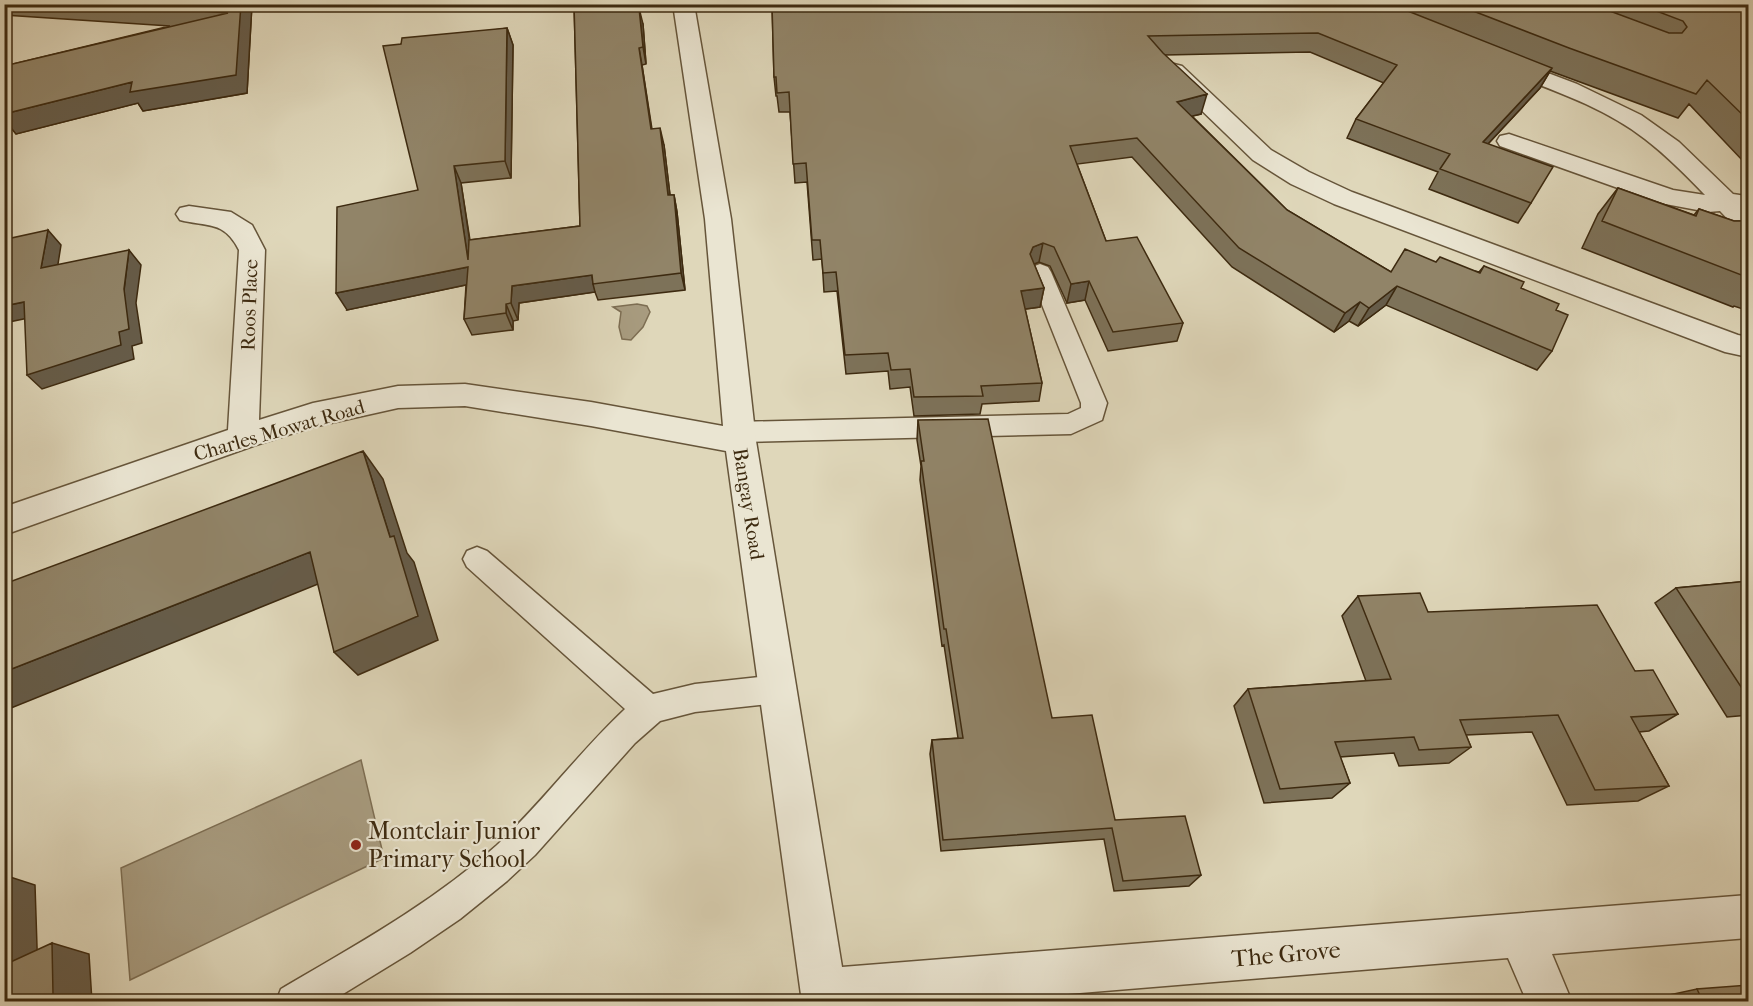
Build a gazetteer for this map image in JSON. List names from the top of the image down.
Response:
{
  "streets": {
    "street": [
      "Roos Place",
      "Charles Mowat Road",
      "Bangay Road",
      "The Grove"
    ]
  },
  "crossings": [
    ["Roos Place", "Charles Mowat Road"],
    ["Charles Mowat Road", "Bangay Road"],
    ["Bangay Road", "The Grove"]
  ],
  "places": ["Montclair Junior Primary School"]
}
